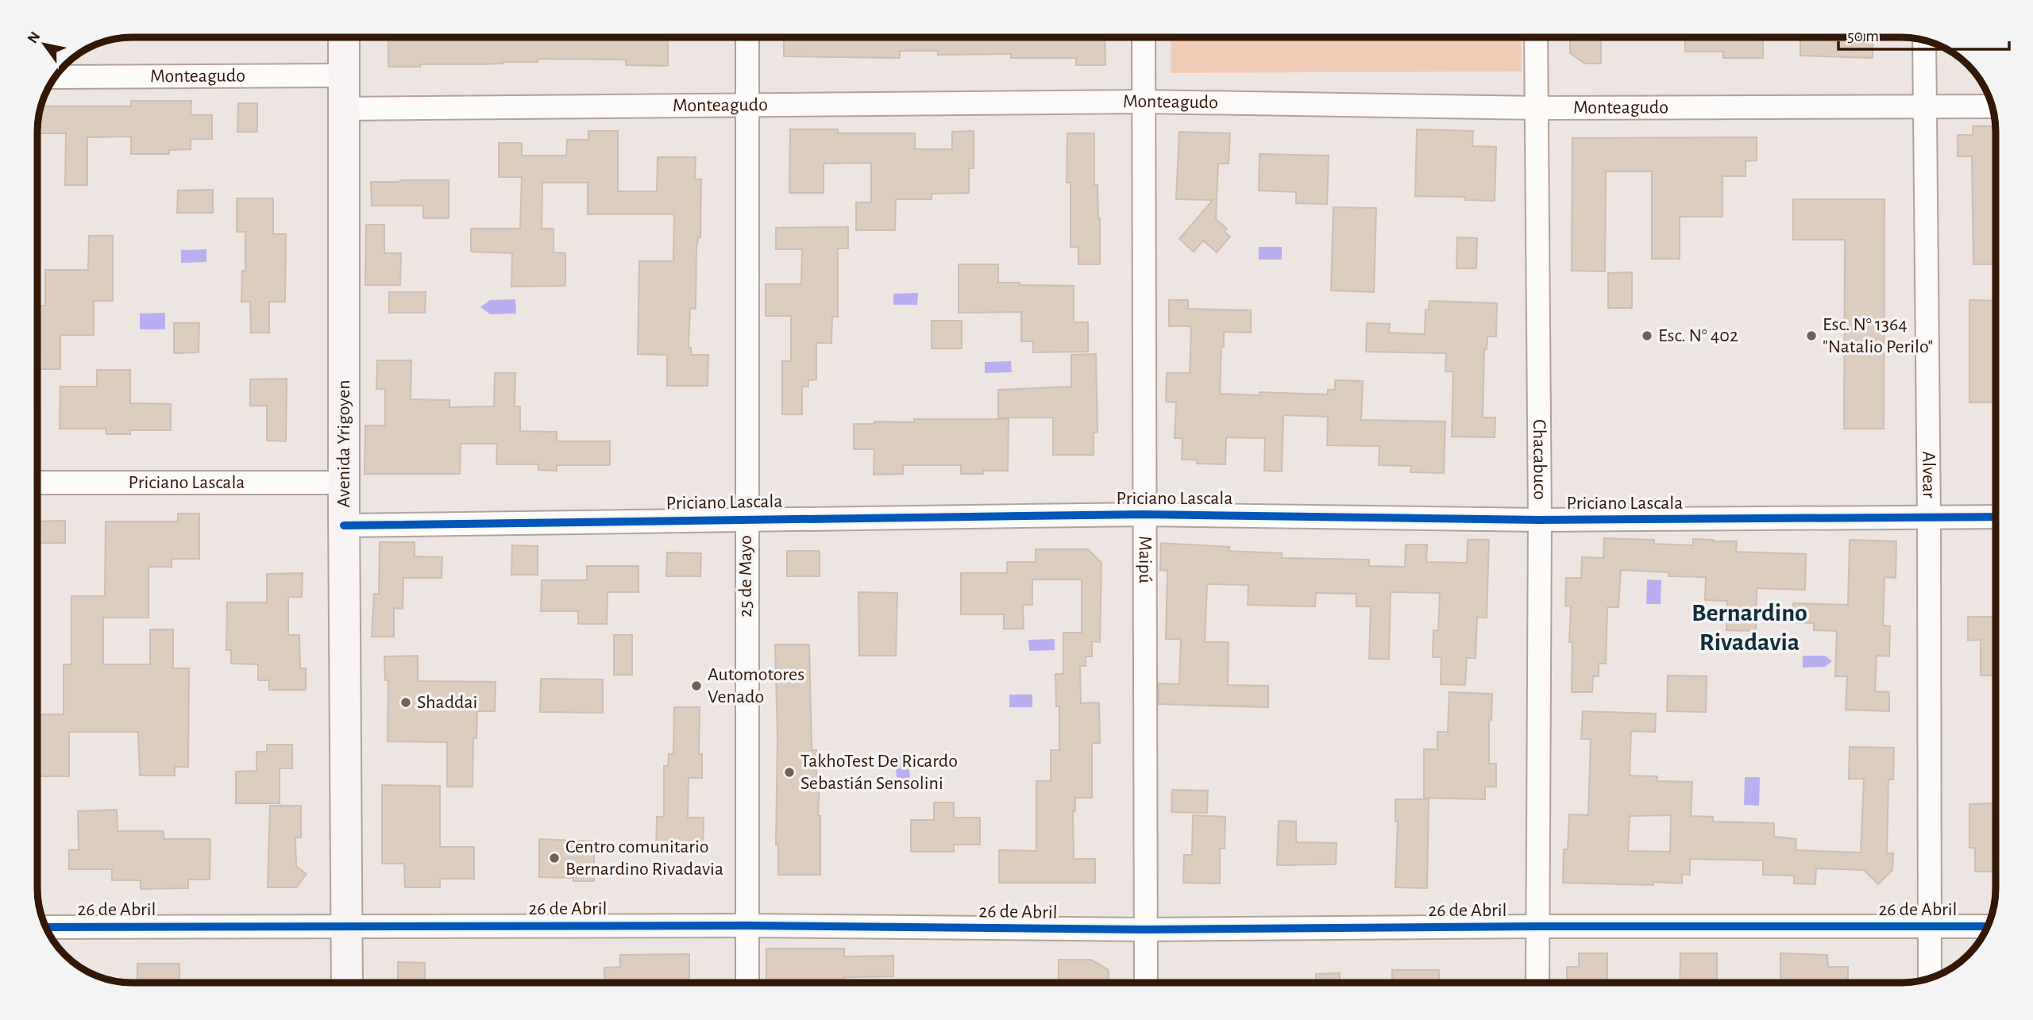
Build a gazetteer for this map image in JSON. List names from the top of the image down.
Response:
{
  "streets": {
    "main road": ["Avenida Yrigoyen"],
    "street": [
      "Monteagudo",
      "Chacabuco",
      "Alvear",
      "Priciano Lascala",
      "Maipú",
      "25 de Mayo",
      "26 de Abril"
    ]
  },
  "crossings": [
    ["Monteagudo", "Avenida Yrigoyen"],
    ["Monteagudo", "Chacabuco"],
    ["Monteagudo", "Alvear"],
    ["Monteagudo", "Maipú"],
    ["Monteagudo", "25 de Mayo"],
    ["Avenida Yrigoyen", "Priciano Lascala"],
    ["Avenida Yrigoyen", "26 de Abril"],
    ["Chacabuco", "Priciano Lascala"],
    ["Chacabuco", "26 de Abril"],
    ["Alvear", "Priciano Lascala"],
    ["Alvear", "26 de Abril"],
    ["Priciano Lascala", "Maipú"],
    ["Priciano Lascala", "25 de Mayo"],
    ["Maipú", "26 de Abril"],
    ["25 de Mayo", "26 de Abril"]
  ],
  "districts": ["Bernardino Rivadavia"],
  "places": [
    "Esc. N° 402",
    "Esc. N° 1364 \"Natalio Perilo\"",
    "Automotores Venado",
    "Shaddai",
    "TakhoTest De Ricardo Sebastián Sensolini",
    "Centro comunitario Bernardino Rivadavia"
  ],
  "scale_bar": "50 m",
  "north": "top left"
}
